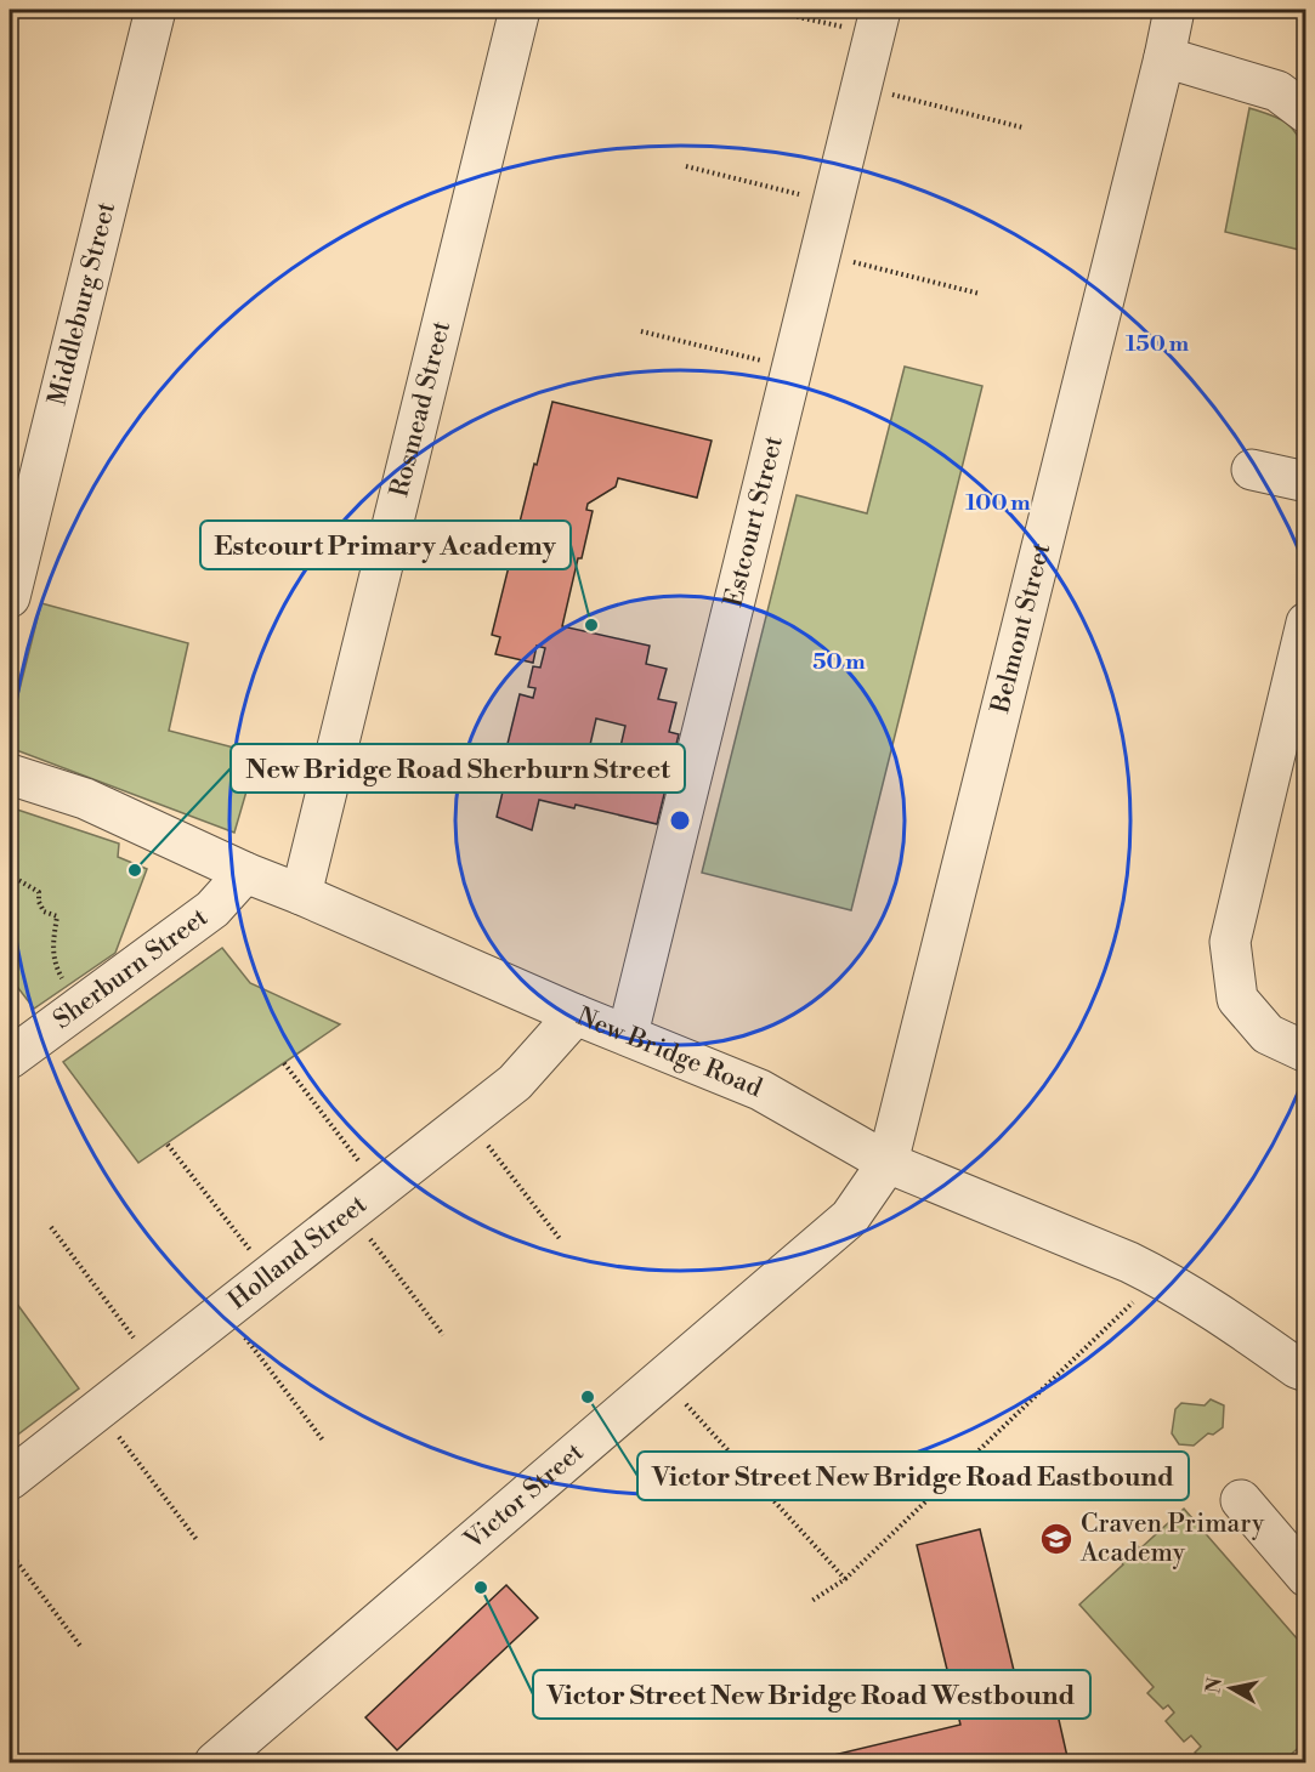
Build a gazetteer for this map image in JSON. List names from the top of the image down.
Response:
{
  "streets": {
    "street": [
      "Middleburg Street",
      "Rosmead Street",
      "Estcourt Street",
      "Belmont Street",
      "Sherburn Street",
      "New Bridge Road",
      "Holland Street",
      "Victor Street"
    ]
  },
  "crossings": [
    ["Rosmead Street", "New Bridge Road"],
    ["Estcourt Street", "New Bridge Road"],
    ["Belmont Street", "New Bridge Road"],
    ["Belmont Street", "Victor Street"],
    ["Sherburn Street", "New Bridge Road"],
    ["New Bridge Road", "Holland Street"],
    ["New Bridge Road", "Victor Street"]
  ],
  "places": {
    "other": [
      "Estcourt Primary Academy",
      "New Bridge Road Sherburn Street",
      "Victor Street New Bridge Road Eastbound",
      "Victor Street New Bridge Road Westbound"
    ],
    "school or university": ["Craven Primary Academy"]
  },
  "north": "left",
  "rings": ["150 m", "100 m", "50 m"]
}
